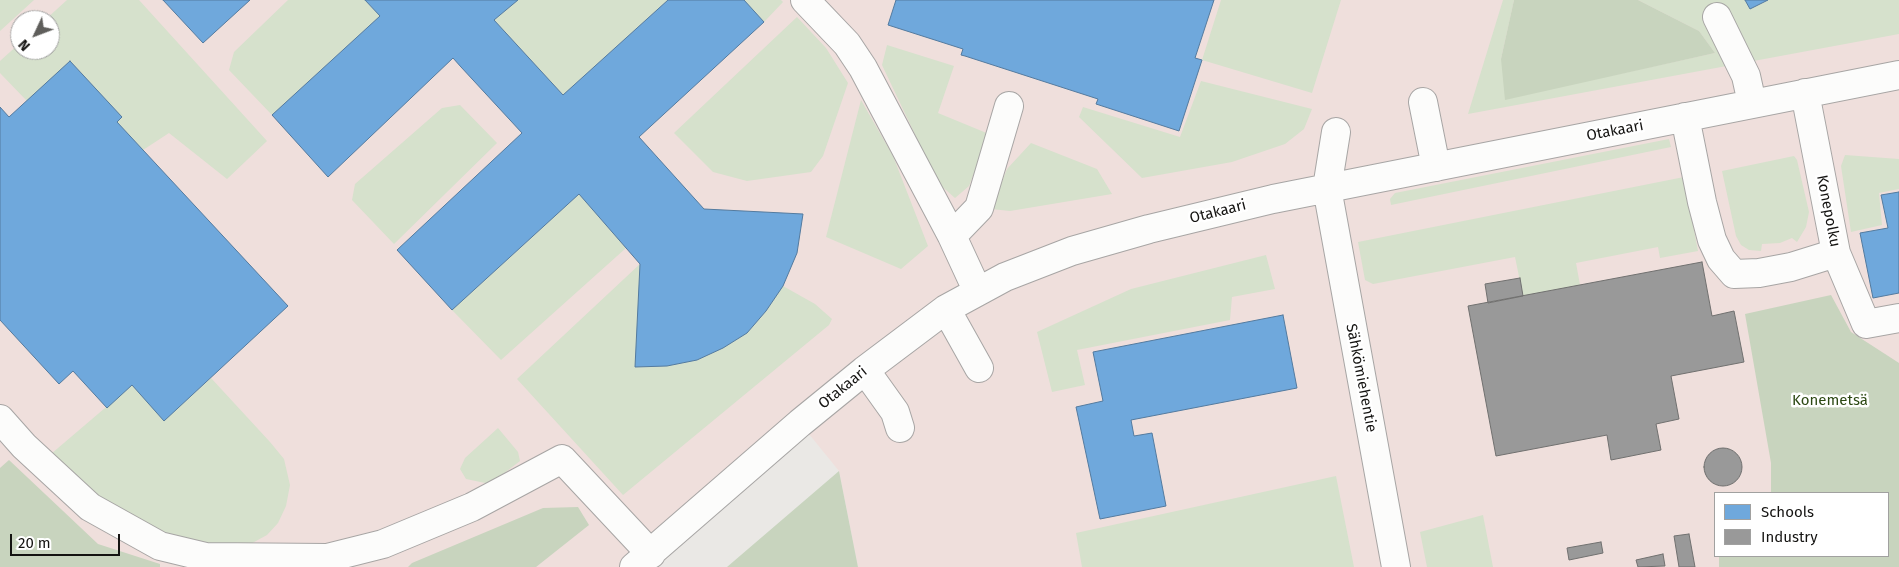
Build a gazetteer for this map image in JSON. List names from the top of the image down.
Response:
{
  "streets": {
    "street": ["Otakaari", "Konepolku", "Sähkömiehentie"]
  },
  "crossings": [
    ["Otakaari", "Konepolku"],
    ["Otakaari", "Sähkömiehentie"]
  ],
  "parks": ["Konemetsä"],
  "legend": ["Schools", "Industry"],
  "scale_bar": "20 m",
  "north": "bottom left"
}
